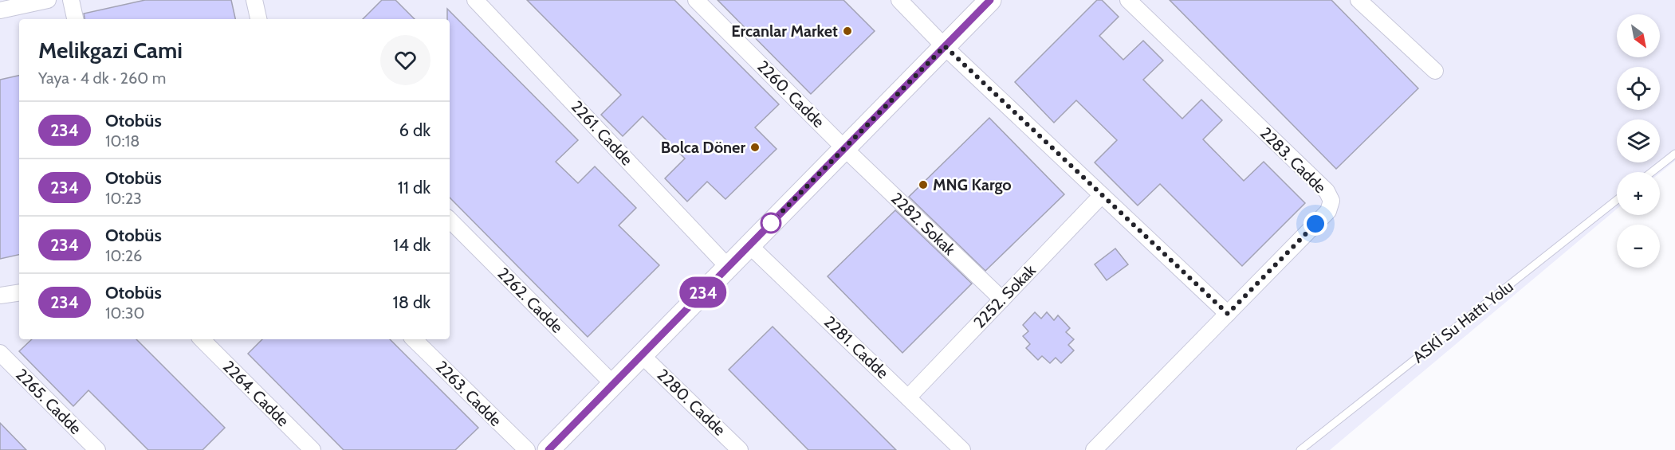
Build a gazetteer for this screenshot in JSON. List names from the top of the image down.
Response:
{
  "streets": {
    "street": [
      "2260. Cadde",
      "2261. Cadde",
      "2283. Cadde",
      "2282. Sokak",
      "2252. Sokak",
      "2262. Cadde",
      "2281. Cadde",
      "2264. Cadde",
      "2263. Cadde",
      "2265. Cadde",
      "2280. Cadde"
    ],
    "lane": ["ASKİ Su Hattı Yolu"]
  },
  "crossings": [
    ["2260. Cadde", "2282. Sokak"],
    ["2282. Sokak", "2252. Sokak"],
    ["2252. Sokak", "2281. Cadde"]
  ],
  "places": ["Ercanlar Market", "Bolca Döner", "MNG Kargo"],
  "lines": ["bus line 234"],
  "north": "bottom right",
  "page": {
    "on_map": "234",
    "map_buttons": ["+", "−"],
    "heading": ["Melikgazi Cami", "Yaya · 4 dk · 260 m"],
    "list": [
      {
        "mark": "234",
        "name": "Otobüs",
        "note": "10:18",
        "value": "6 dk"
      },
      {
        "mark": "234",
        "name": "Otobüs",
        "note": "10:23",
        "value": "11 dk"
      },
      {
        "mark": "234",
        "name": "Otobüs",
        "note": "10:26",
        "value": "14 dk"
      },
      {
        "mark": "234",
        "name": "Otobüs",
        "note": "10:30",
        "value": "18 dk"
      }
    ]
  }
}
